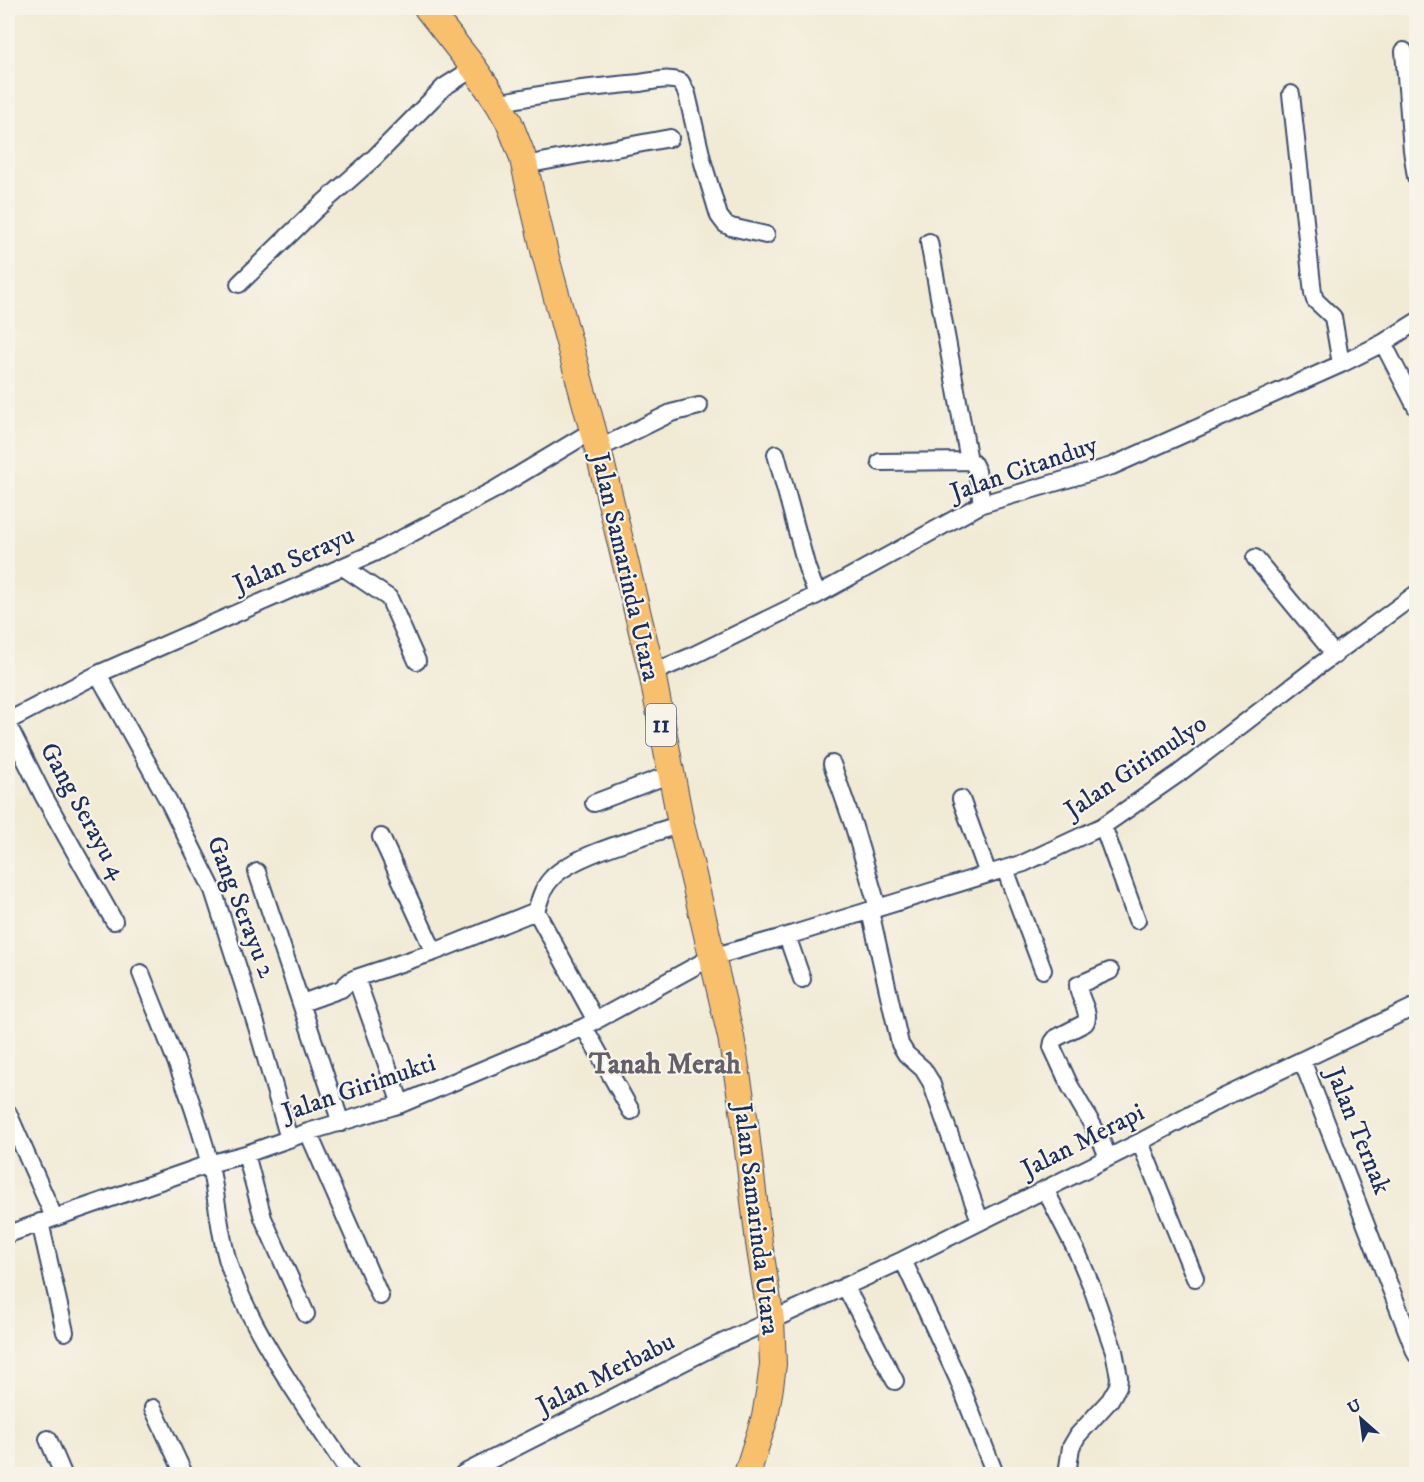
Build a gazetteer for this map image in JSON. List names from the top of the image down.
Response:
{
  "streets": {
    "highway": ["Jalan Samarinda Utara", "11"],
    "street": [
      "Jalan Citanduy",
      "Jalan Serayu",
      "Jalan Girimulyo",
      "Gang Serayu 4",
      "Gang Serayu 2",
      "Jalan Girimukti",
      "Jalan Ternak",
      "Jalan Merapi",
      "Jalan Merbabu"
    ]
  },
  "crossings": [
    ["Jalan Citanduy", "Jalan Samarinda Utara"],
    ["Jalan Serayu", "Jalan Samarinda Utara"],
    ["Jalan Serayu", "Gang Serayu 2"],
    ["Jalan Samarinda Utara", "Jalan Girimulyo"],
    ["Jalan Samarinda Utara", "Jalan Girimukti"],
    ["Jalan Samarinda Utara", "Jalan Merapi"],
    ["Jalan Samarinda Utara", "Jalan Merbabu"],
    ["Jalan Girimulyo", "Jalan Girimukti"],
    ["Gang Serayu 2", "Jalan Girimukti"],
    ["Jalan Ternak", "Jalan Merapi"],
    ["Jalan Merapi", "Jalan Merbabu"]
  ],
  "districts": ["Tanah Merah"],
  "north": "top left"
}
